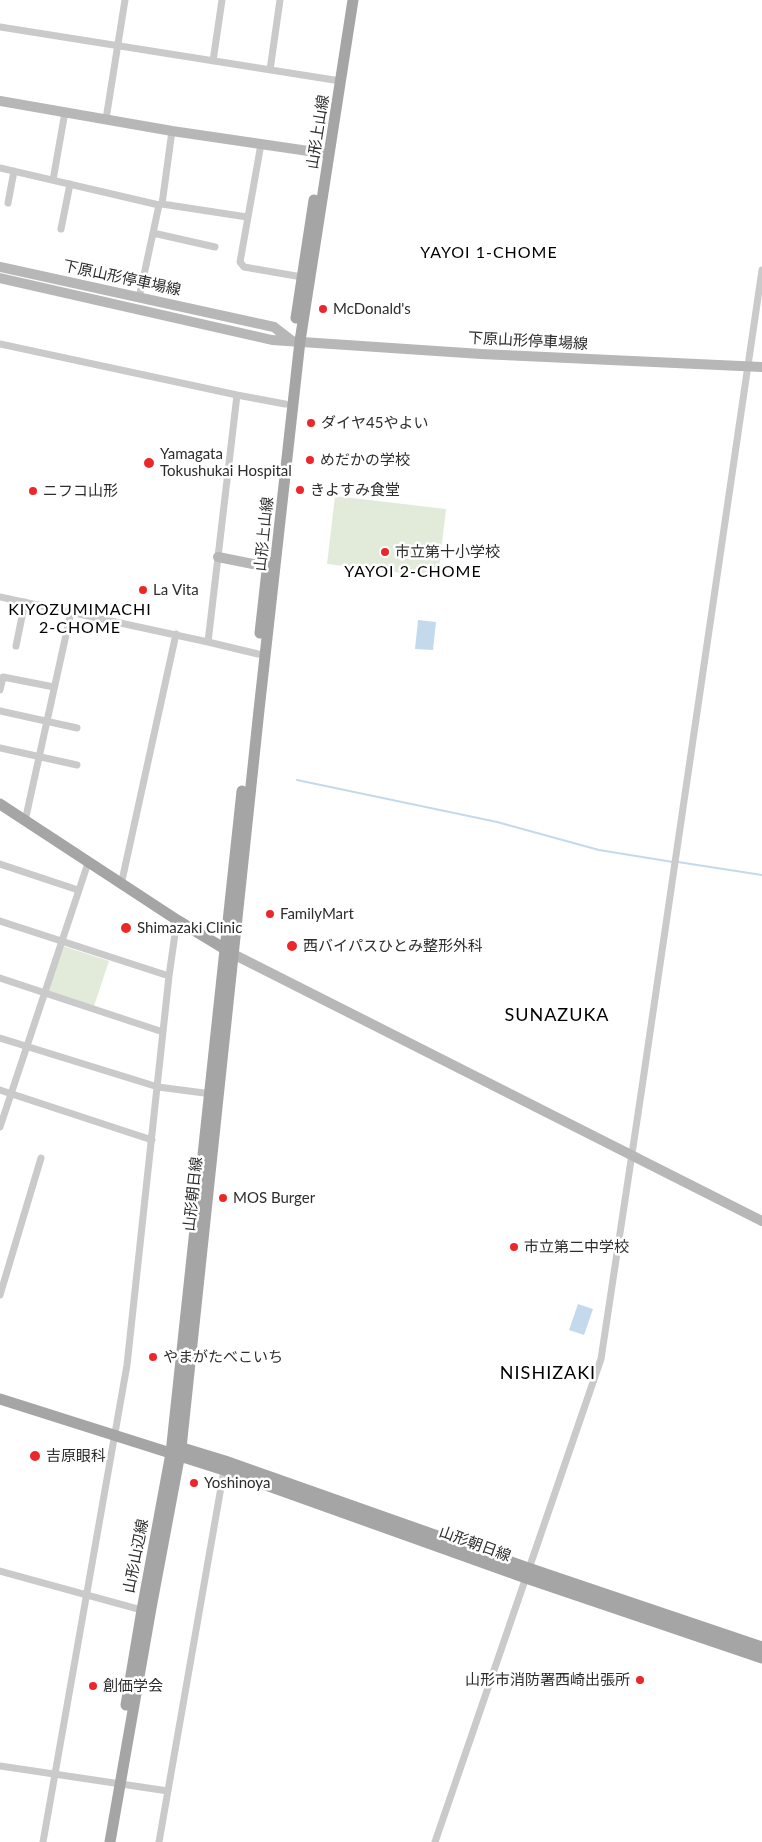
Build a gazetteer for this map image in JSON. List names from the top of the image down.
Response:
{
  "streets": {
    "main road": [
      "山形上山線",
      "下原山形停車場線",
      "山形朝日線",
      "山形山辺線"
    ]
  },
  "crossings": [
    ["山形上山線", "下原山形停車場線"],
    ["山形上山線", "山形朝日線"],
    ["山形朝日線", "山形山辺線"]
  ],
  "districts": [
    "YAYOI 1-CHOME",
    "YAYOI 2-CHOME",
    "KIYOZUMIMACHI 2-CHOME",
    "SUNAZUKA",
    "NISHIZAKI"
  ],
  "places": [
    "McDonald's",
    "ダイヤ45やよい",
    "めだかの学校",
    "Yamagata Tokushukai Hospital",
    "きよすみ食堂",
    "ニフコ山形",
    "市立第十小学校",
    "La Vita",
    "FamilyMart",
    "Shimazaki Clinic",
    "西バイパスひとみ整形外科",
    "MOS Burger",
    "市立第二中学校",
    "やまがたべこいち",
    "吉原眼科",
    "Yoshinoya",
    "山形市消防署西崎出張所",
    "創価学会"
  ]
}
